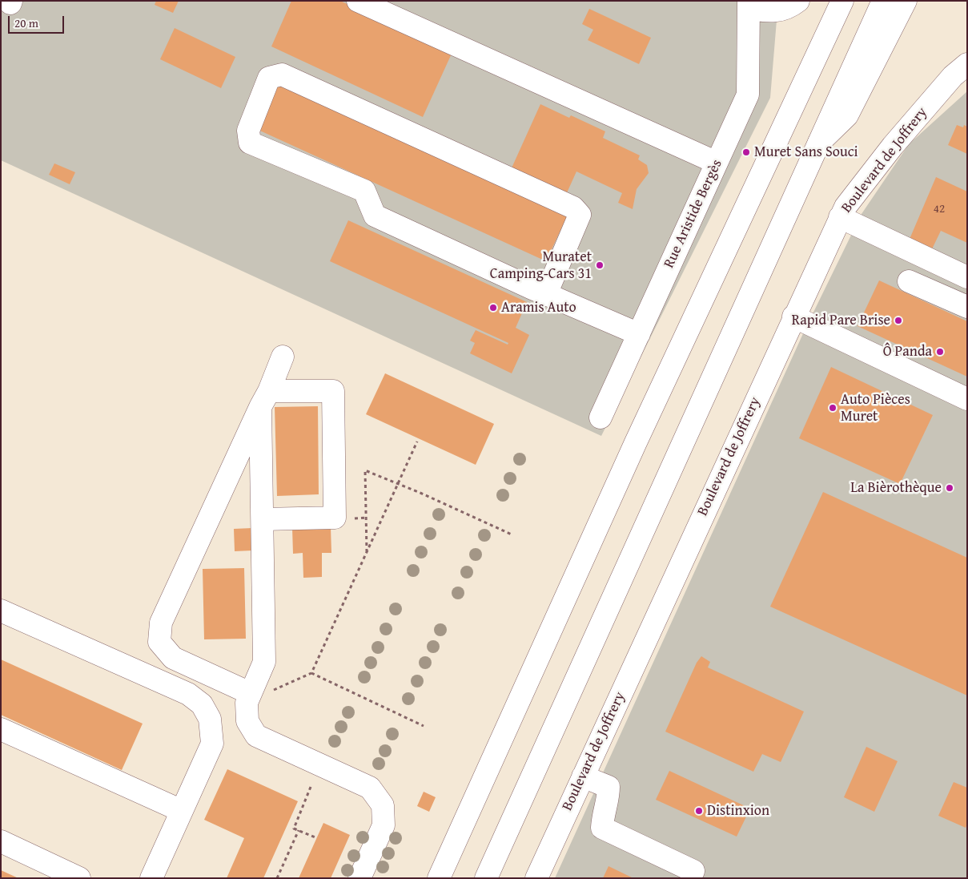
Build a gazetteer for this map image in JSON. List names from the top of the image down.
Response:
{
  "streets": {
    "main road": ["Boulevard de Joffrery", "Rue Aristide Bergès"]
  },
  "places": [
    "Muret Sans Souci",
    "Muratet Camping-Cars 31",
    "Aramis Auto",
    "Rapid Pare Brise",
    "Ô Panda",
    "Auto Pièces Muret",
    "La Bièrothèque",
    "Distinxion"
  ],
  "house_numbers": ["42"],
  "scale_bar": "20 m"
}
